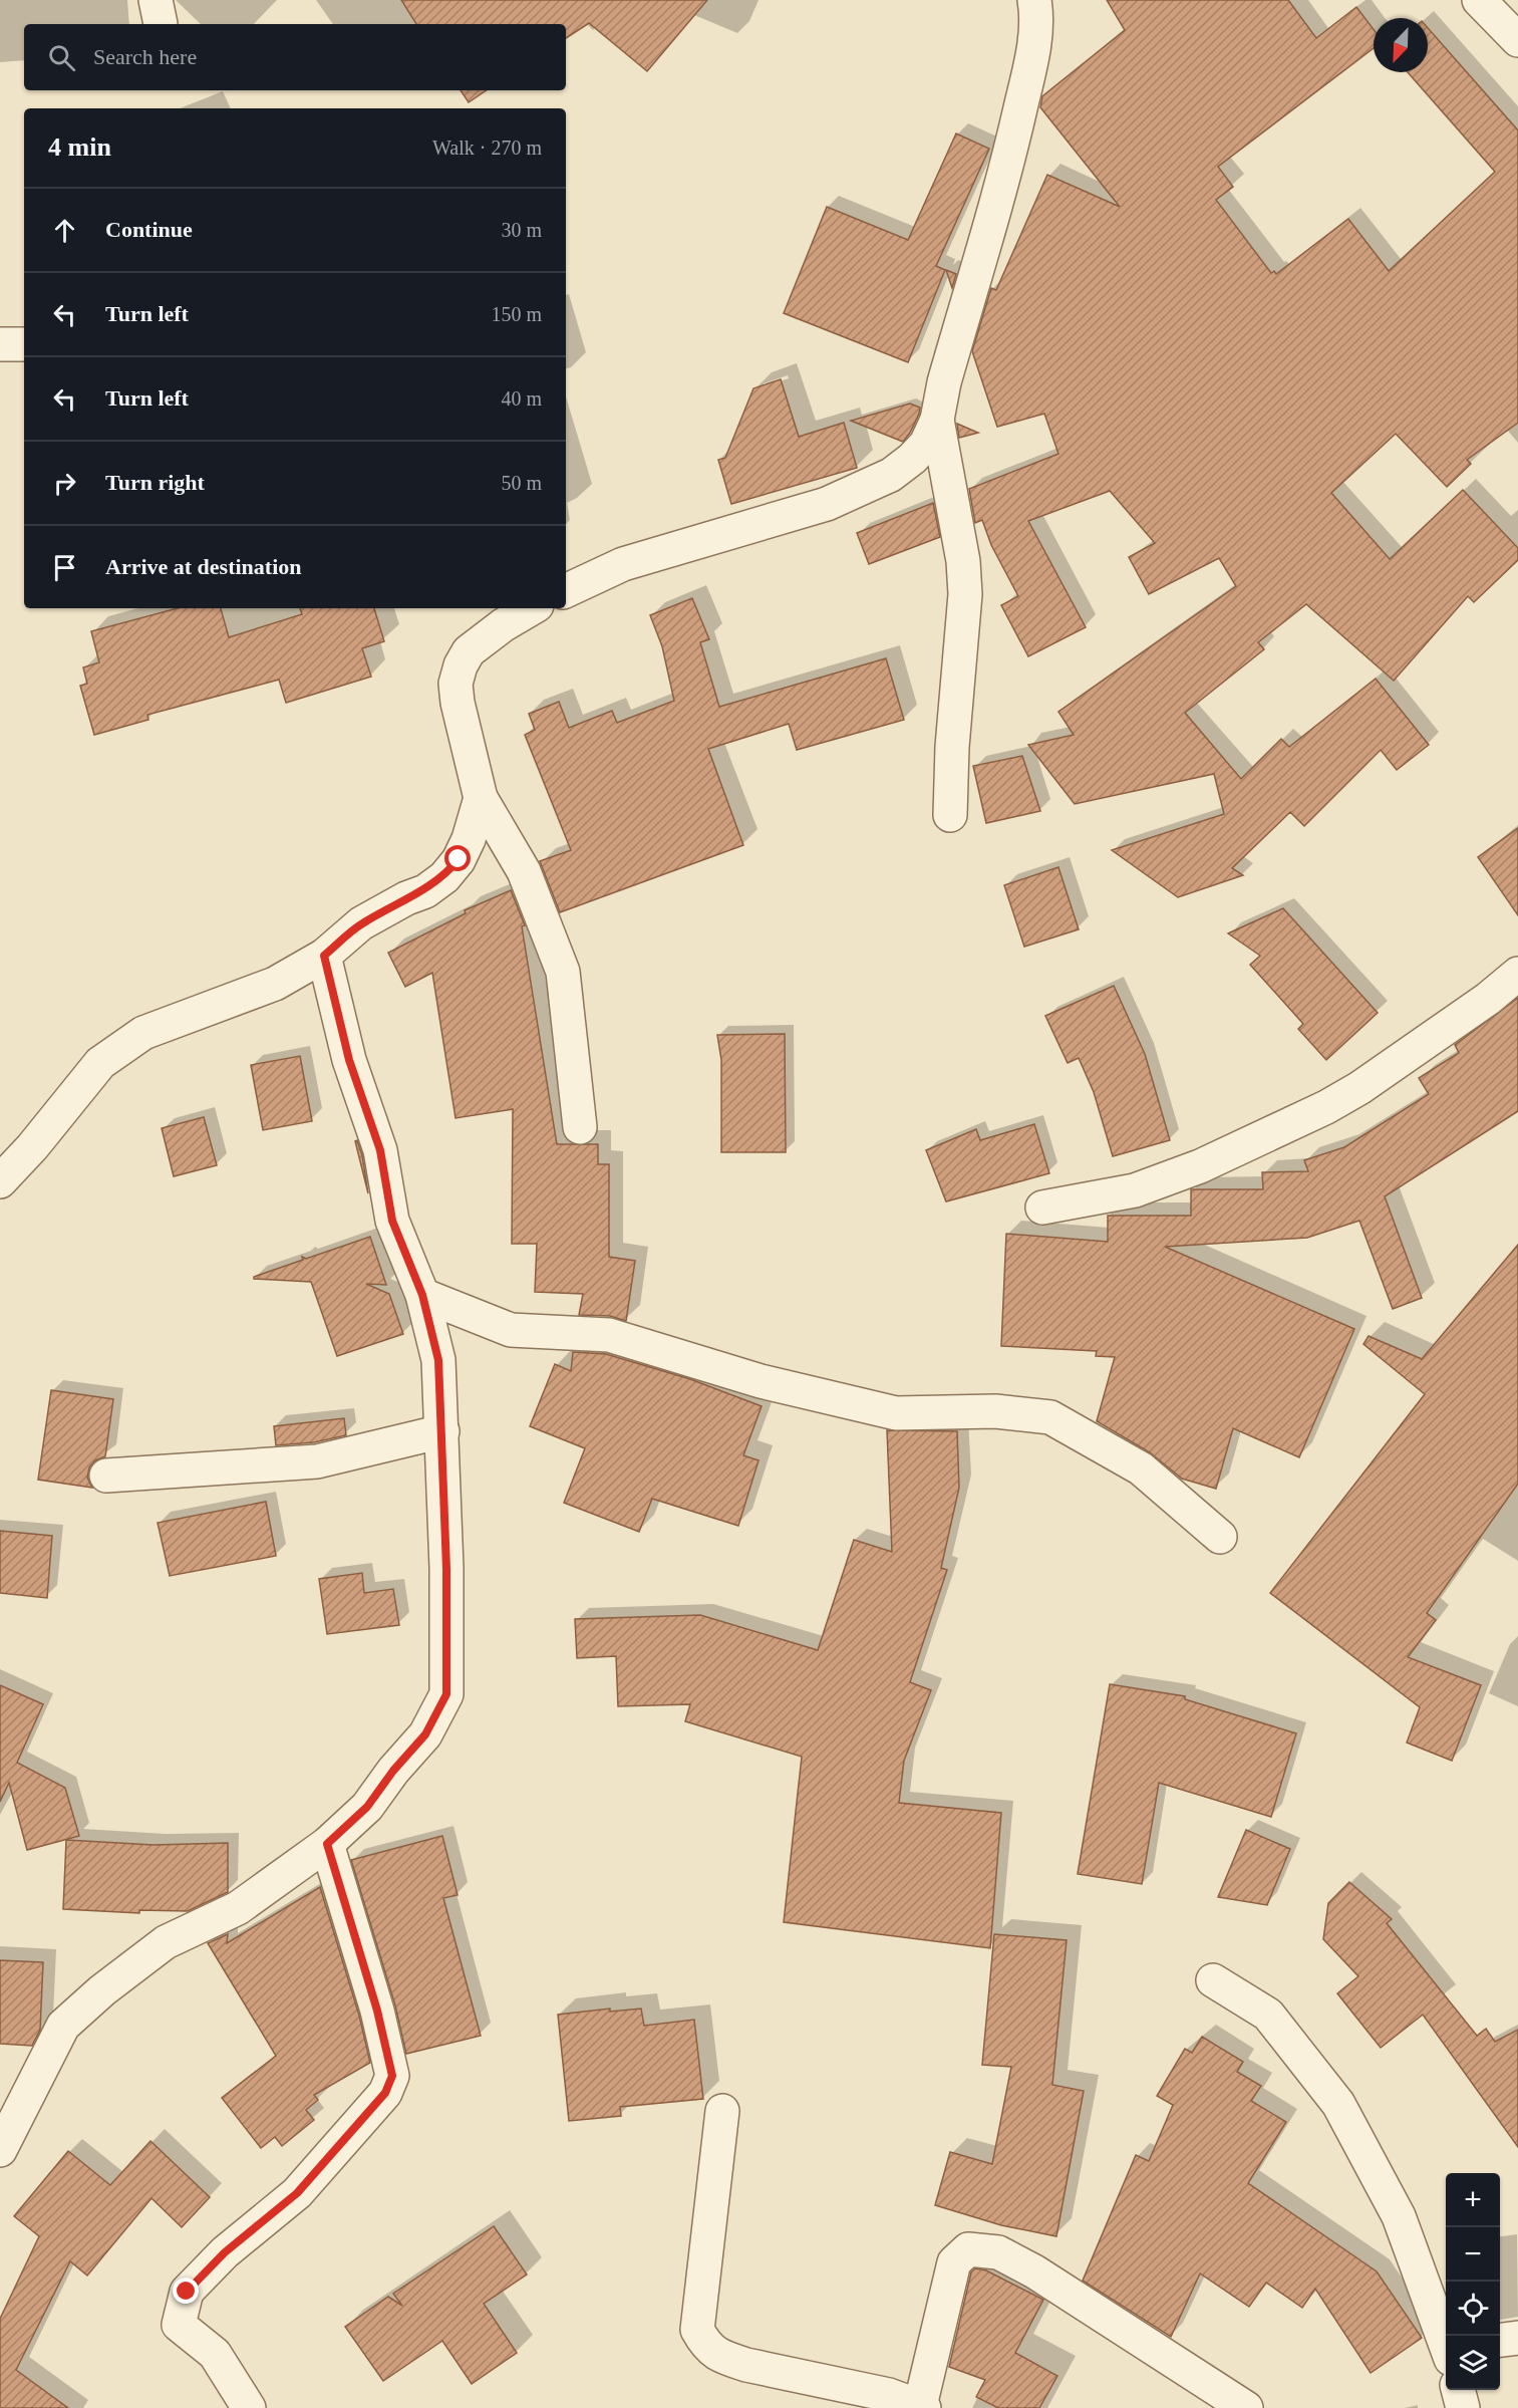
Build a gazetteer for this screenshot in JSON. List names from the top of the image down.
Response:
{
  "north": "bottom left",
  "page": {
    "search": "Search here",
    "heading": ["4 min", "Walk · 270 m"],
    "list": [
      ["Continue", "30 m"],
      ["Turn left", "150 m"],
      ["Turn left", "40 m"],
      ["Turn right", "50 m"],
      "Arrive at destination"
    ],
    "map_buttons": ["+", "−"]
  }
}
